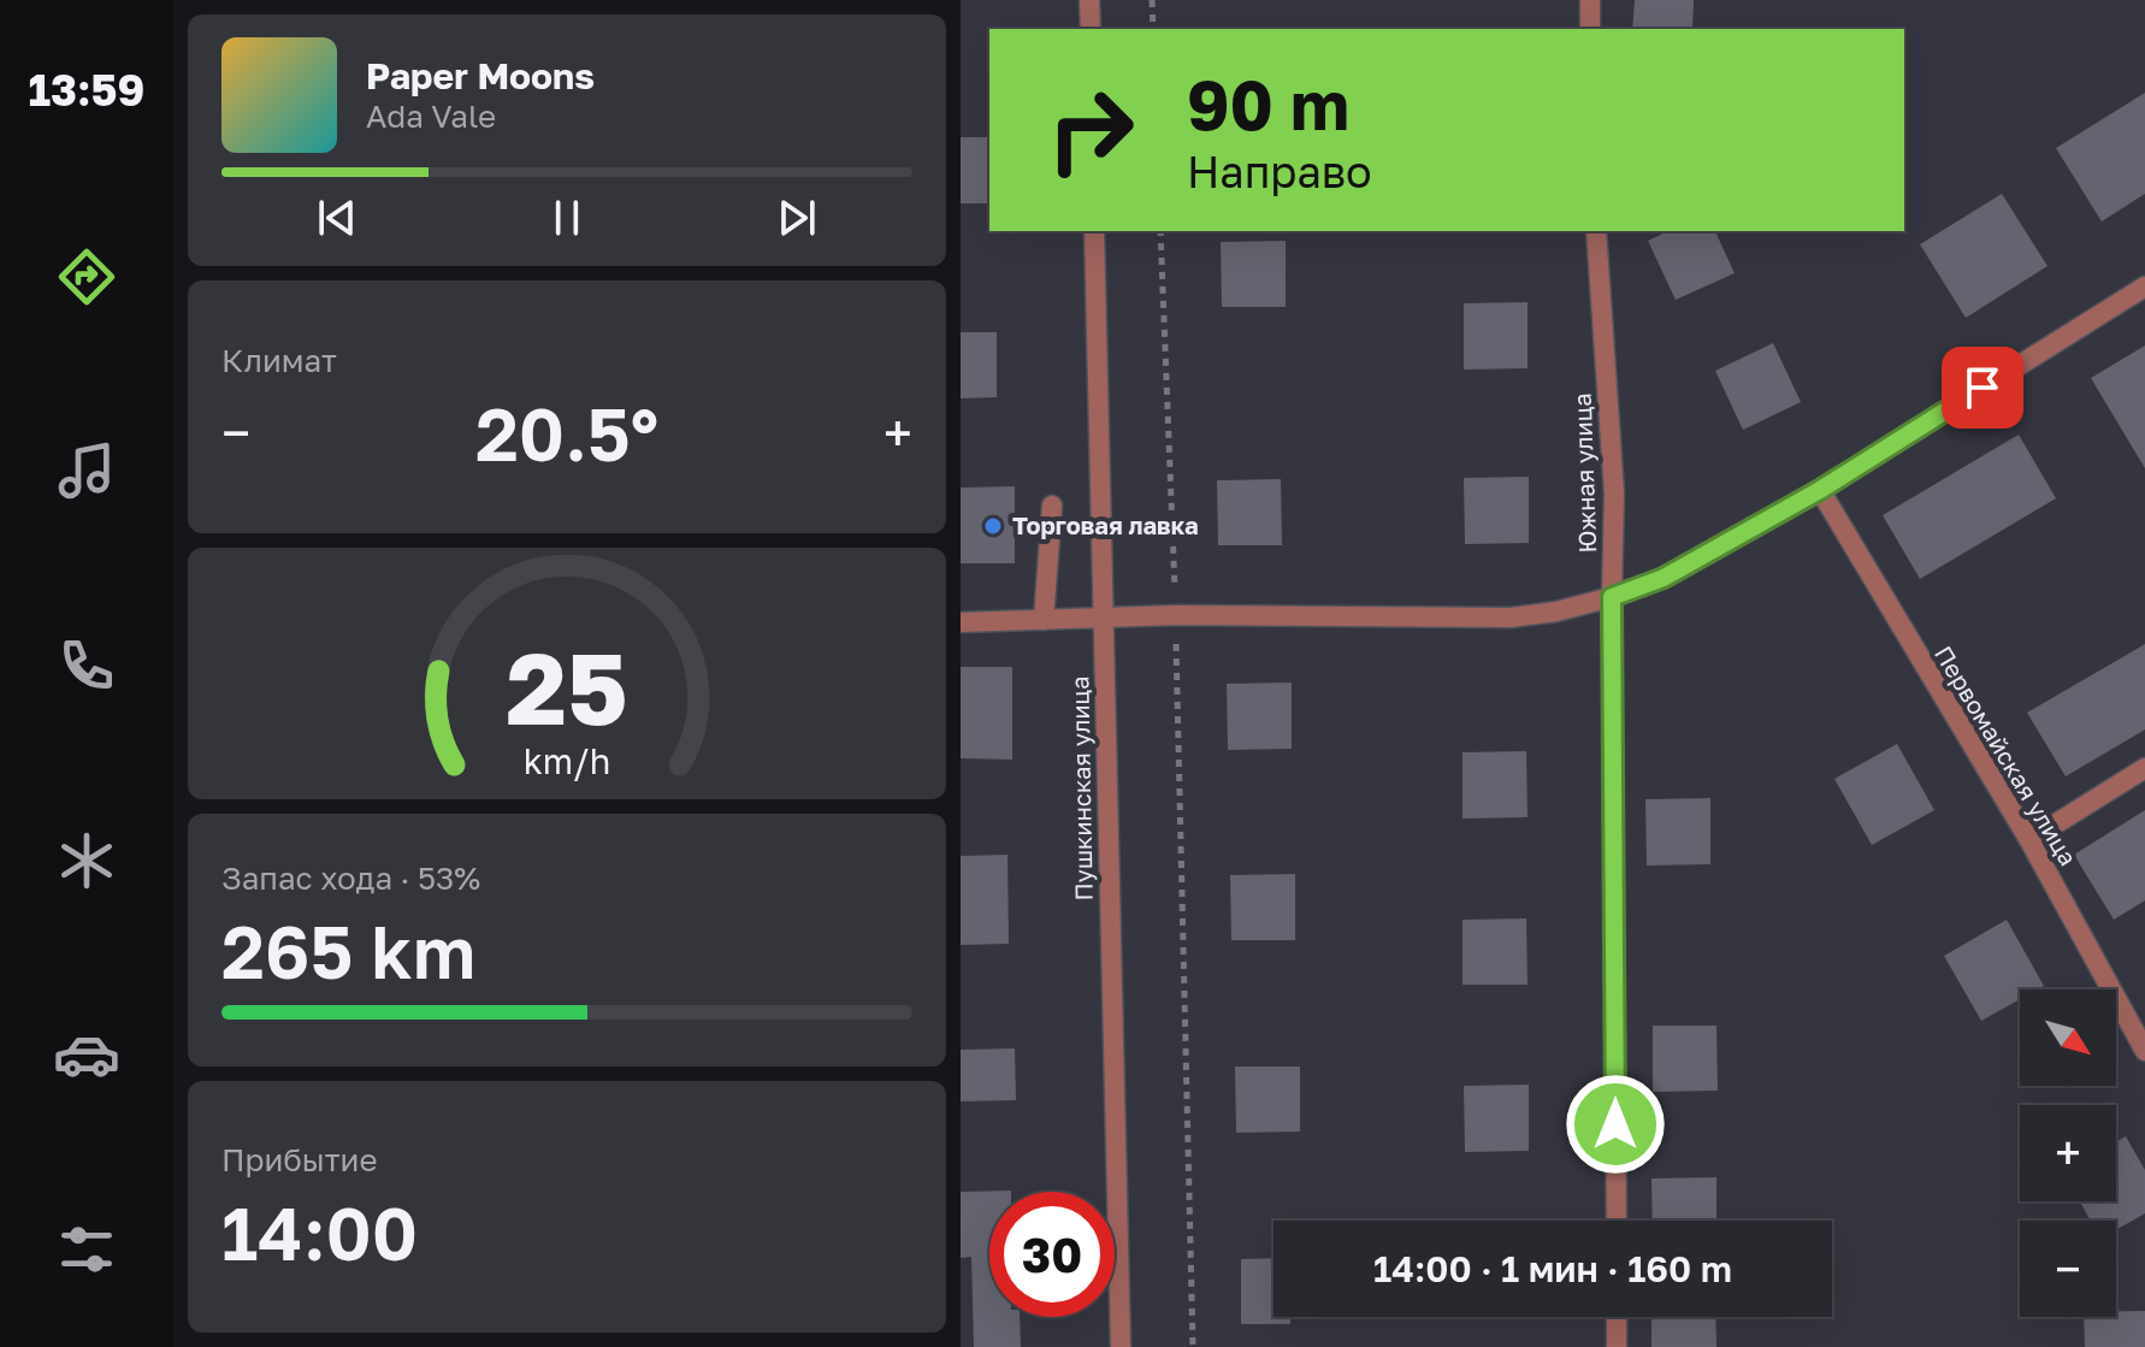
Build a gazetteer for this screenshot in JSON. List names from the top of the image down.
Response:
{
  "streets": {
    "street": ["Южная улица", "Первомайская улица", "Пушкинская улица"]
  },
  "places": ["Торговая лавка"],
  "north": "bottom right",
  "page": {
    "tabs": "13:59",
    "turn": ["90 m", "Направо"],
    "song": ["Paper Moons", "Ada Vale"],
    "tile": [
      "Климат",
      ["Запас хода · 53%", "265 km"],
      ["Прибытие", "14:00"]
    ],
    "heat": ["−", "20.5°", "+"],
    "map_buttons": ["+", "−"],
    "limit": "30",
    "trip": "14:00 · 1 мин · 160 m",
    "gauge": ["25", "km/h"]
  }
}
